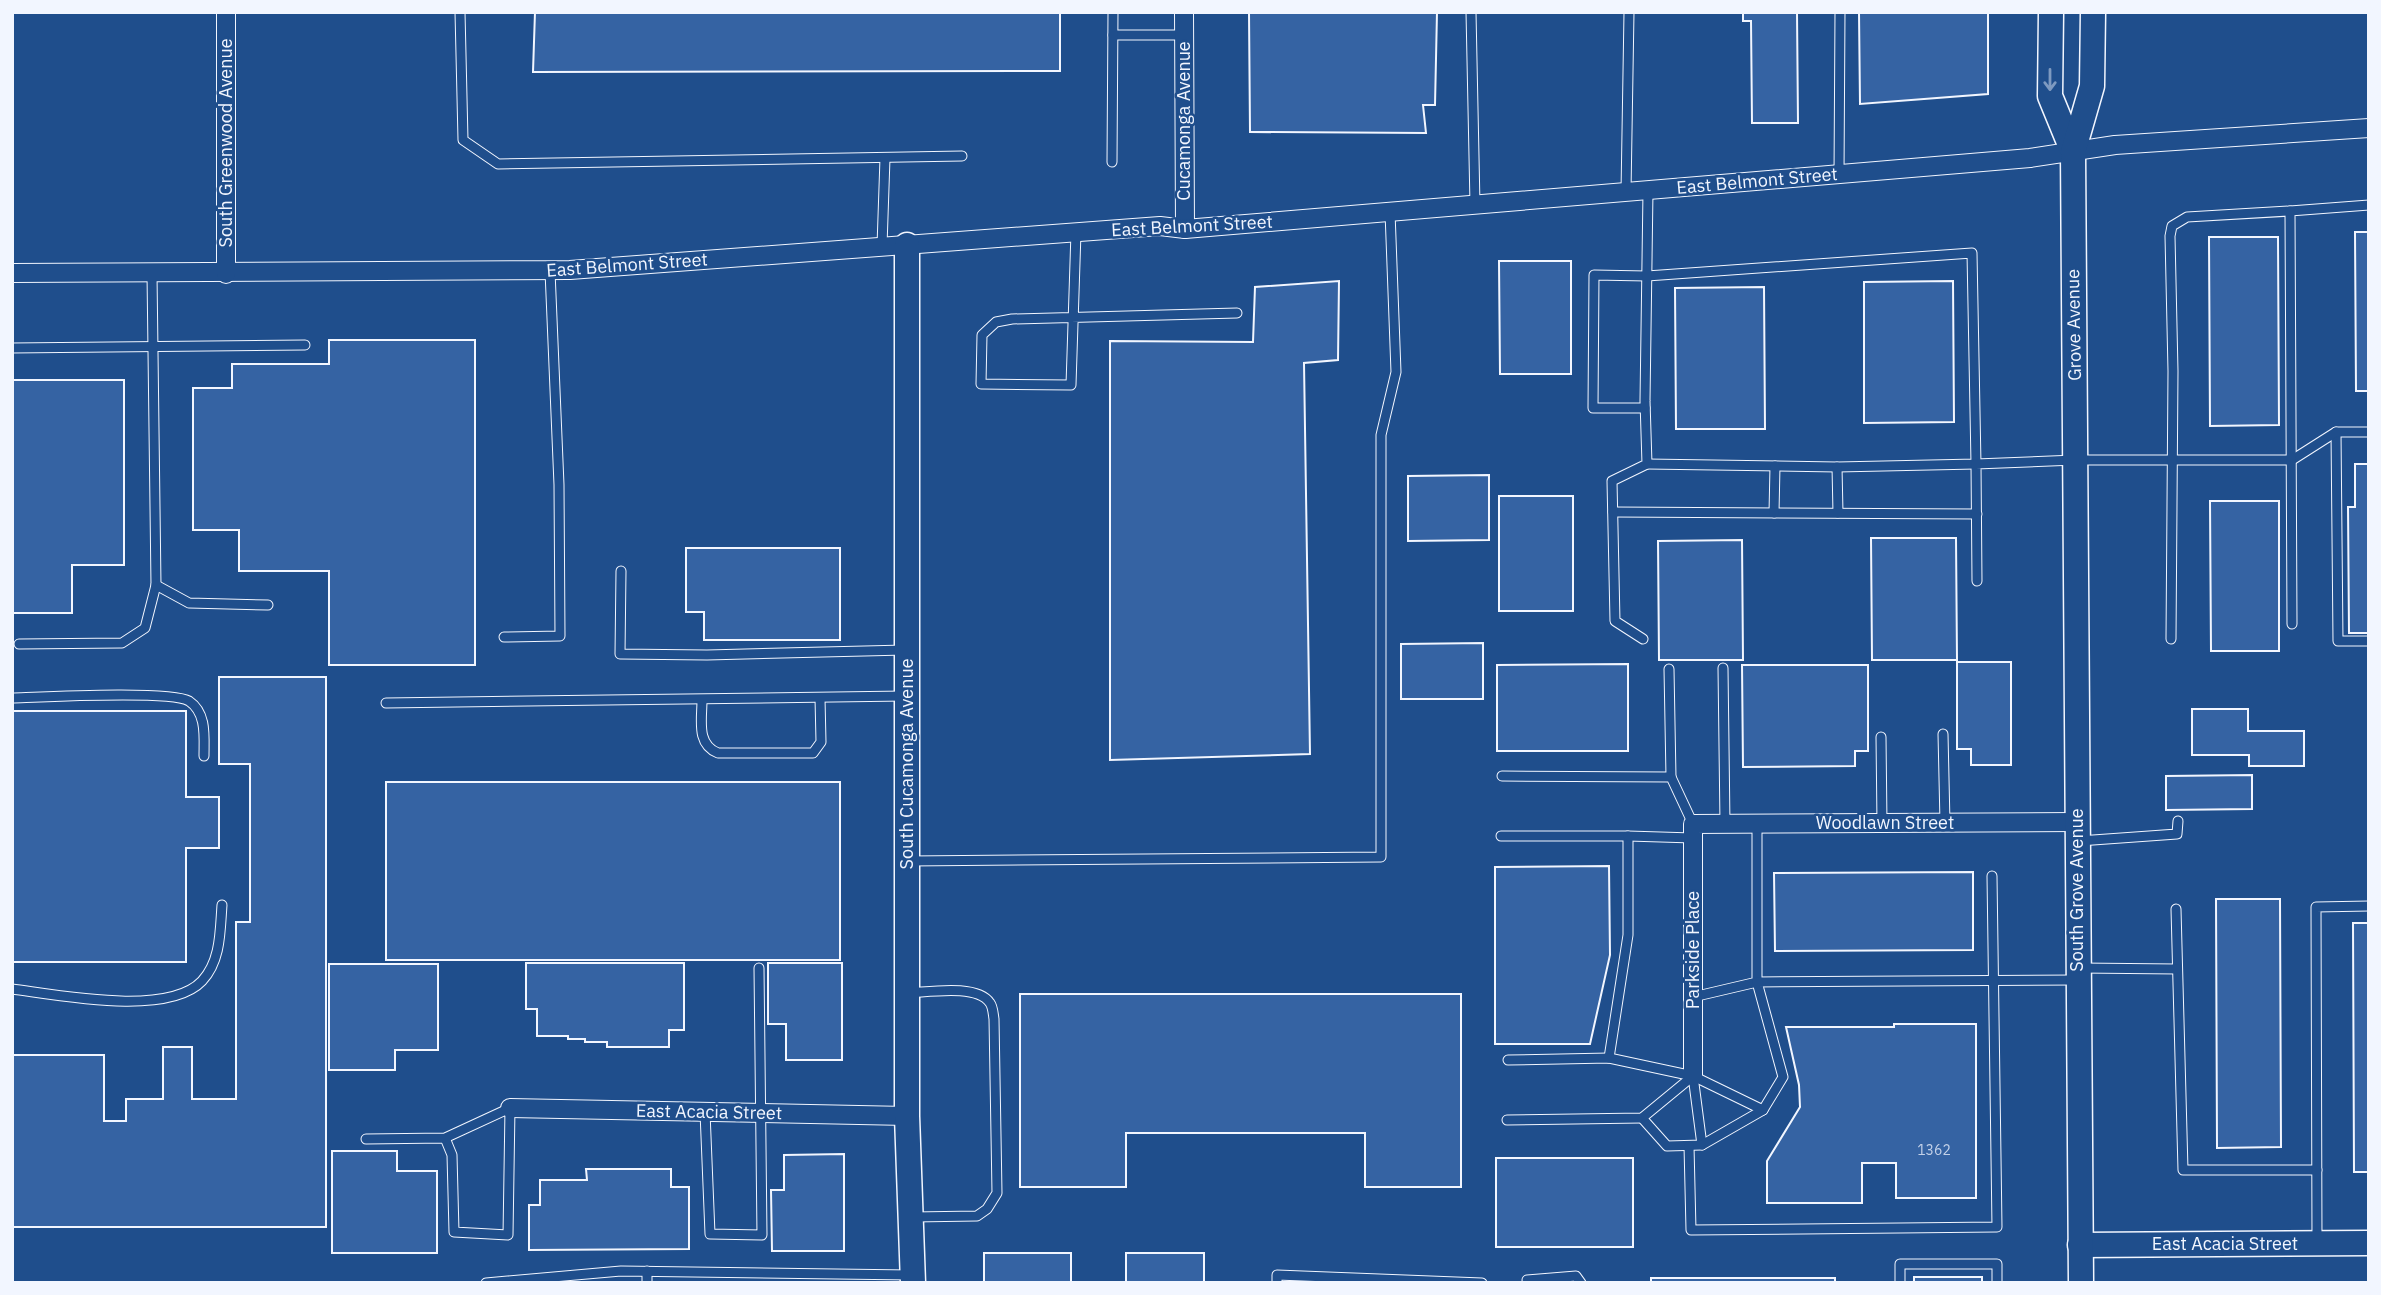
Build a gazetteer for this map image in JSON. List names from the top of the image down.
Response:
{
  "streets": {
    "main road": [
      "Grove Avenue",
      "South Cucamonga Avenue",
      "South Grove Avenue",
      "East Acacia Street"
    ],
    "street": [
      "Cucamonga Avenue",
      "South Greenwood Avenue",
      "East Belmont Street",
      "Woodlawn Street",
      "Parkside Place"
    ]
  },
  "crossings": [
    ["Cucamonga Avenue", "East Belmont Street"],
    ["South Greenwood Avenue", "East Belmont Street"],
    ["East Belmont Street", "Grove Avenue"],
    ["East Belmont Street", "South Cucamonga Avenue"],
    ["Grove Avenue", "South Grove Avenue"],
    ["South Cucamonga Avenue", "East Acacia Street"],
    ["Woodlawn Street", "South Grove Avenue"],
    ["Woodlawn Street", "Parkside Place"],
    ["South Grove Avenue", "East Acacia Street"]
  ],
  "house_numbers": ["1362"]
}
